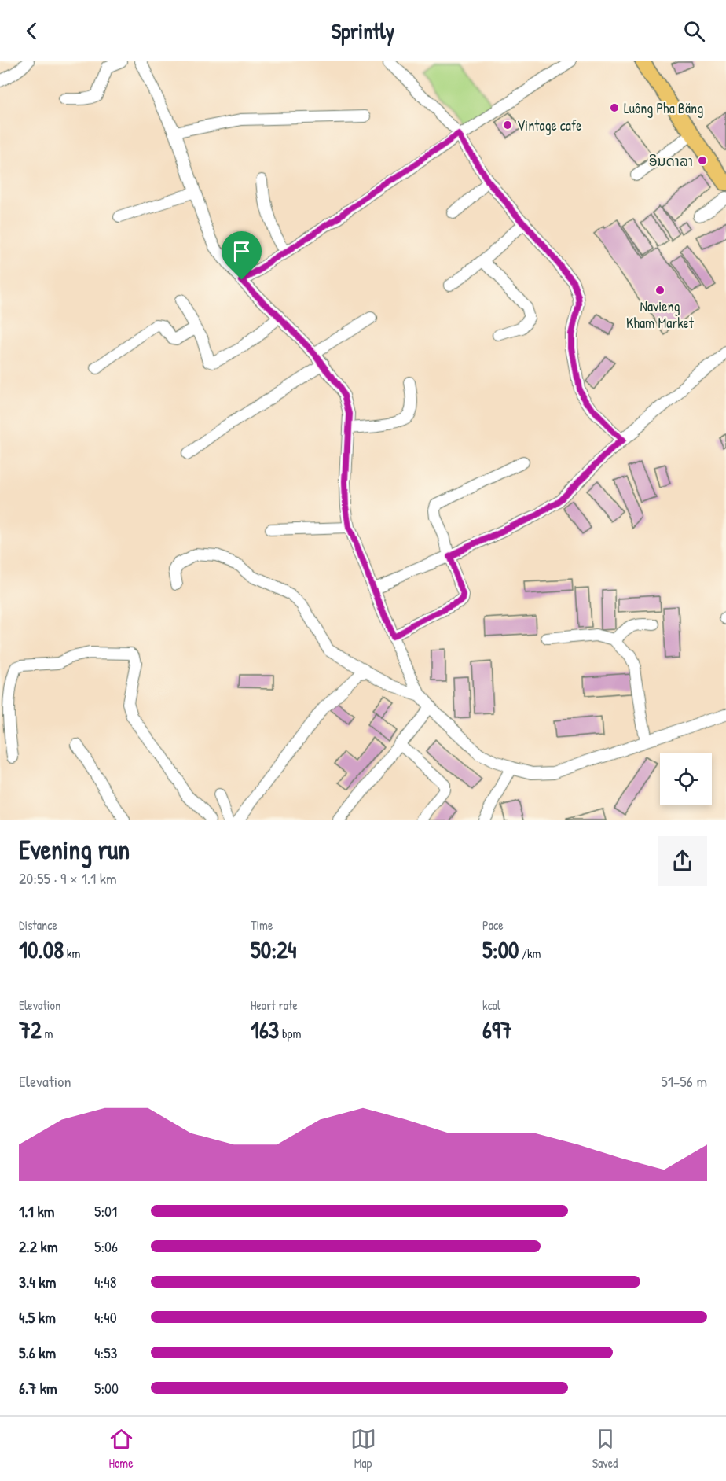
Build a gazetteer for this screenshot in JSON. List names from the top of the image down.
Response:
{
  "places": [
    "Luông Pha Băng",
    "Vintage cafe",
    "ອິນດາລາ",
    "Navieng Kham Market"
  ],
  "page": {
    "header": "Sprintly",
    "heading": ["Evening run", "20:55 · 9 × 1.1 km"],
    "stats": [
      ["Distance", "10.08 km"],
      ["Time", "50:24"],
      ["Pace", "5:00 /km"],
      ["Elevation", "72 m"],
      ["Heart rate", "163 bpm"],
      ["kcal", "697"]
    ],
    "chart": ["Elevation", "51–56 m"],
    "list": [
      {
        "name": "1.1 km",
        "note": "5:01"
      },
      {
        "name": "2.2 km",
        "note": "5:06"
      },
      {
        "name": "3.4 km",
        "note": "4:48"
      },
      {
        "name": "4.5 km",
        "note": "4:40"
      },
      {
        "name": "5.6 km",
        "note": "4:53"
      },
      {
        "name": "6.7 km",
        "note": "5:00"
      }
    ],
    "tabs": ["Home", "Map", "Saved"]
  }
}
